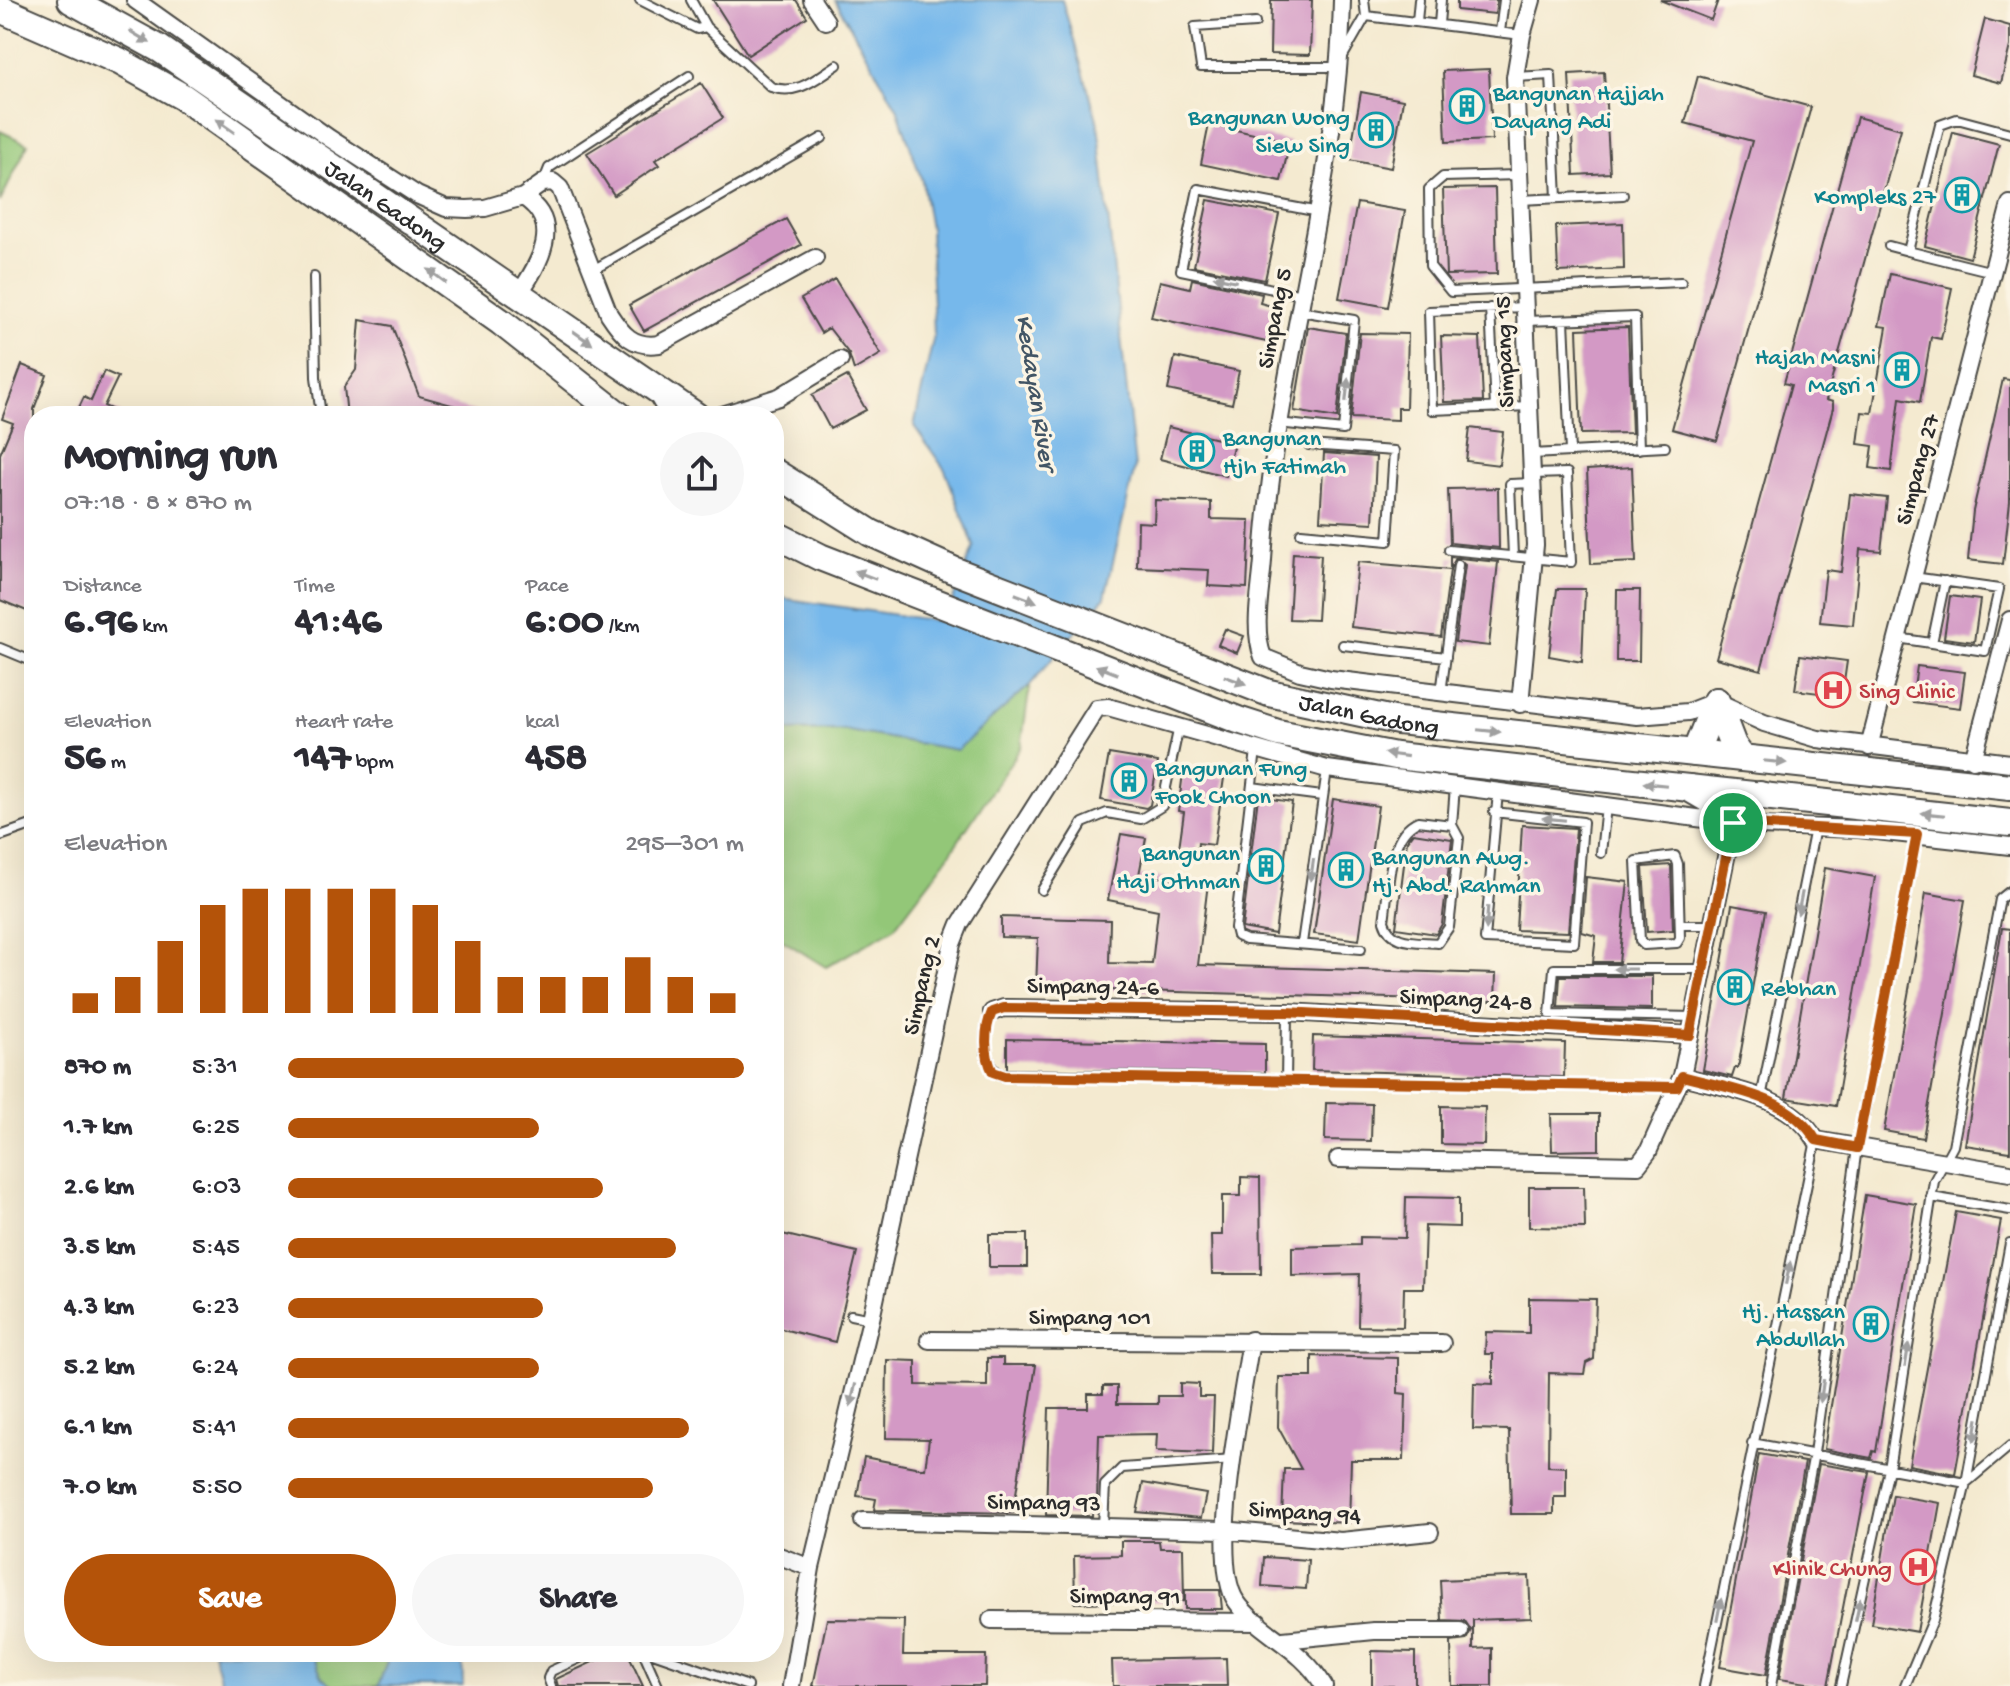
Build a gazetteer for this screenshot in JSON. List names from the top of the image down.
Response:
{
  "streets": {
    "main road": ["Jalan Gadong"],
    "street": [
      "Simpang 5",
      "Simpang 15",
      "Simpang 27",
      "Simpang 2",
      "Simpang 24-6",
      "Simpang 24-8",
      "Simpang 101",
      "Simpang 93",
      "Simpang 94",
      "Simpang 91"
    ]
  },
  "crossings": [
    ["Simpang 24-6", "Simpang 24-8"],
    ["Simpang 93", "Simpang 94"]
  ],
  "water": ["Kedayan River"],
  "places": {
    "building": [
      "Bangunan Hajjah Dayang Adi",
      "Bangunan Wong Siew Sing",
      "Kompleks 27",
      "Hajah Masni Masri 1",
      "Bangunan Hjh Fatimah",
      "Bangunan Fung Fook Choon",
      "Bangunan Haji Othman",
      "Bangunan Awg. Hj. Abd. Rahman",
      "Rebhan",
      "Hj. Hassan Abdullah"
    ],
    "hospital": ["Sing Clinic", "Klinik Chung"]
  },
  "page": {
    "heading": ["Morning run", "07:18 · 8 × 870 m"],
    "stats": [
      ["Distance", "6.96 km"],
      ["Time", "41:46"],
      ["Pace", "6:00 /km"],
      ["Elevation", "56 m"],
      ["Heart rate", "147 bpm"],
      ["kcal", "458"]
    ],
    "chart": ["Elevation", "295–301 m"],
    "list": [
      {
        "name": "870 m",
        "note": "5:31"
      },
      {
        "name": "1.7 km",
        "note": "6:25"
      },
      {
        "name": "2.6 km",
        "note": "6:03"
      },
      {
        "name": "3.5 km",
        "note": "5:45"
      },
      {
        "name": "4.3 km",
        "note": "6:23"
      },
      {
        "name": "5.2 km",
        "note": "6:24"
      },
      {
        "name": "6.1 km",
        "note": "5:41"
      },
      {
        "name": "7.0 km",
        "note": "5:50"
      }
    ],
    "buttons": ["Save", "Share"]
  }
}
